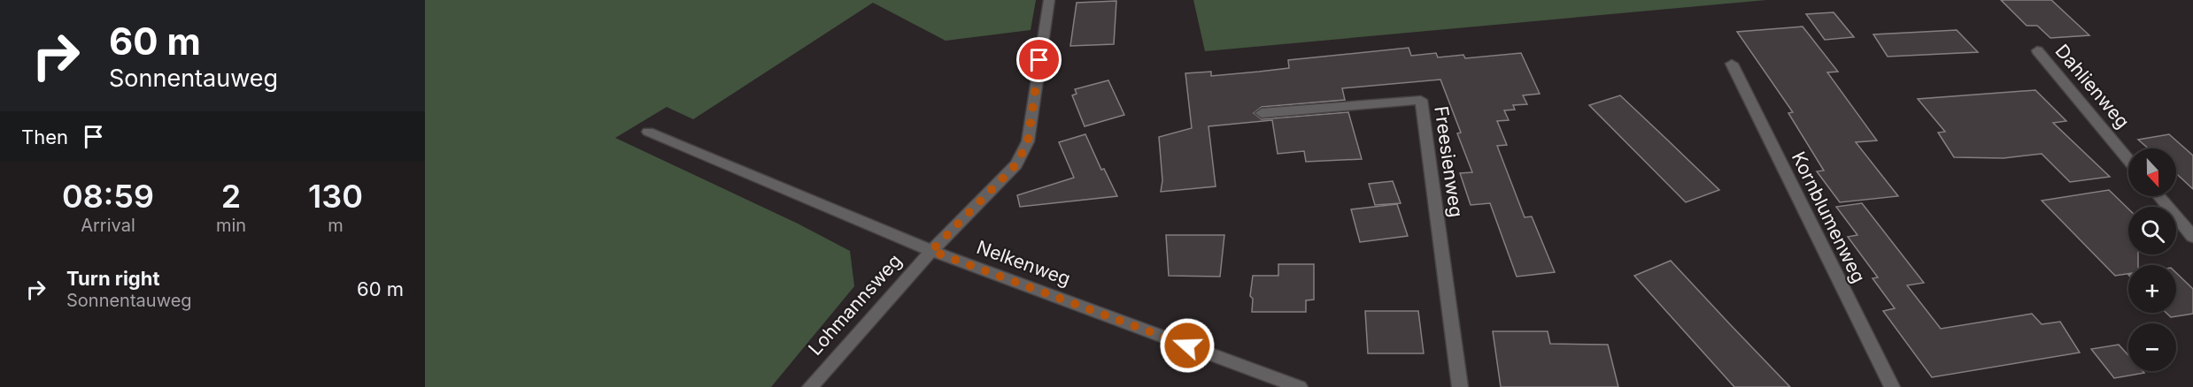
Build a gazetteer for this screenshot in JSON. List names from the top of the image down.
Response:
{
  "streets": {
    "street": [
      "Dahlienweg",
      "Freesienweg",
      "Kornblumenweg",
      "Nelkenweg",
      "Lohmannsweg"
    ]
  },
  "crossings": [
    ["Nelkenweg", "Lohmannsweg"]
  ],
  "north": "bottom",
  "page": {
    "turn": ["60 m", "Sonnentauweg"],
    "then": "Then",
    "map_buttons": ["+", "−"],
    "eta": [
      "08:59",
      "Arrival",
      "2",
      "min",
      "130",
      "m"
    ],
    "list": [
      {
        "name": "Turn right",
        "note": "Sonnentauweg",
        "value": "60 m"
      }
    ]
  }
}
